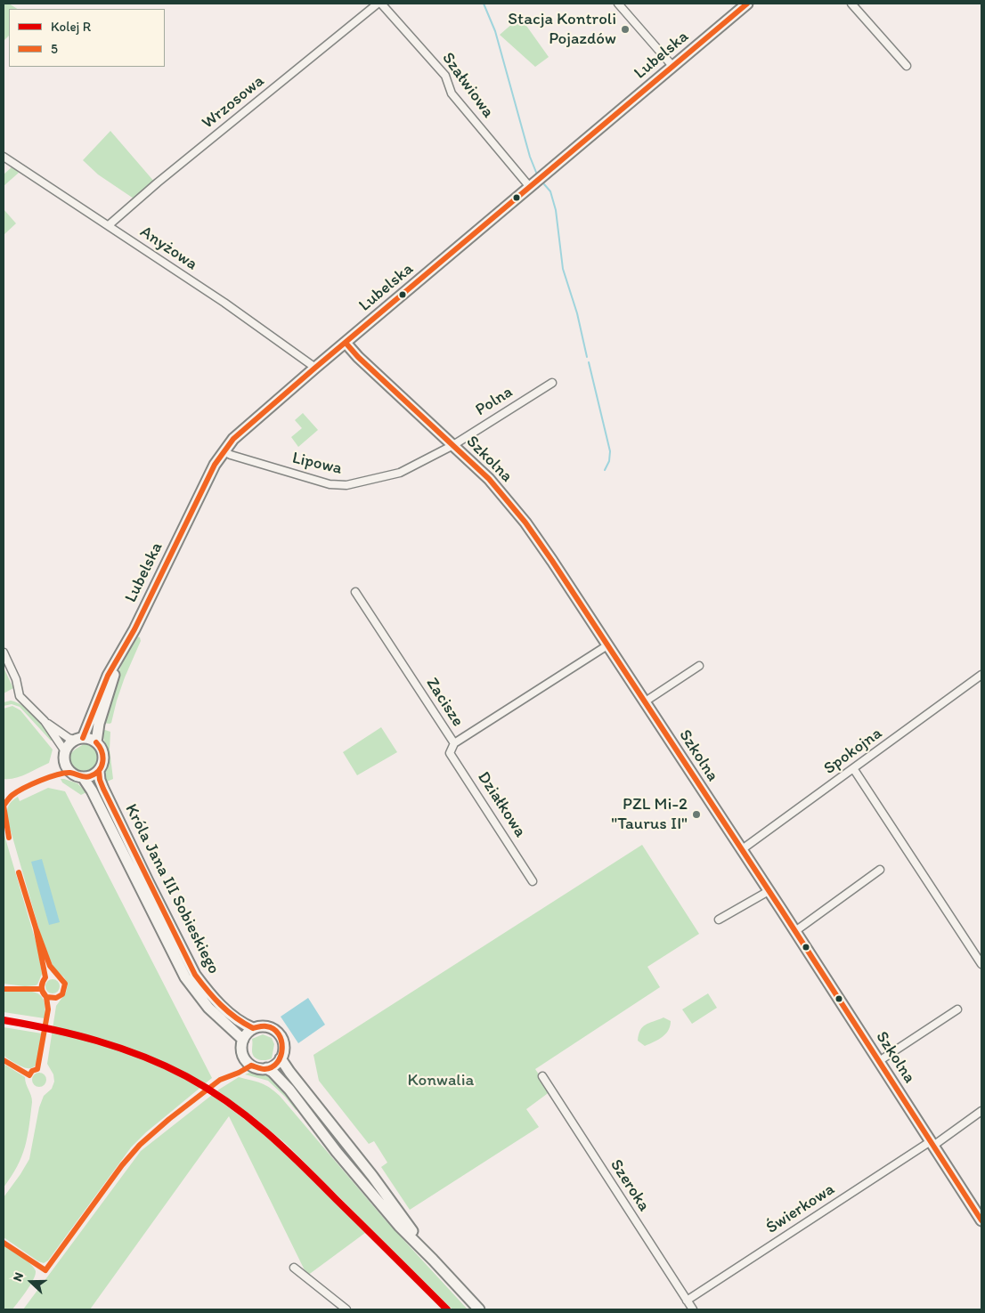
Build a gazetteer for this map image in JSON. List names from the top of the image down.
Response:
{
  "streets": {
    "main road": ["Lubelska", "Szkolna", "Króla Jana III Sobieskiego"],
    "street": [
      "Szałwiowa",
      "Wrzosowa",
      "Anyżowa",
      "Polna",
      "Lipowa",
      "Zacisze",
      "Spokojna",
      "Działkowa",
      "Szeroka",
      "Świerkowa"
    ]
  },
  "crossings": [
    ["Lubelska", "Szałwiowa"],
    ["Lubelska", "Anyżowa"],
    ["Lubelska", "Szkolna"],
    ["Lubelska", "Lipowa"],
    ["Lubelska", "Króla Jana III Sobieskiego"],
    ["Wrzosowa", "Anyżowa"],
    ["Polna", "Szkolna"],
    ["Polna", "Lipowa"],
    ["Szkolna", "Lipowa"],
    ["Szkolna", "Zacisze"],
    ["Szkolna", "Spokojna"],
    ["Szkolna", "Świerkowa"],
    ["Zacisze", "Działkowa"],
    ["Szeroka", "Świerkowa"]
  ],
  "parks": ["Konwalia"],
  "places": ["Stacja Kontroli Pojazdów", "PZL Mi-2 \"Taurus II\""],
  "lines": ["transit line 5", "rail line R"],
  "legend": ["Kolej R", "5"],
  "north": "left"
}
